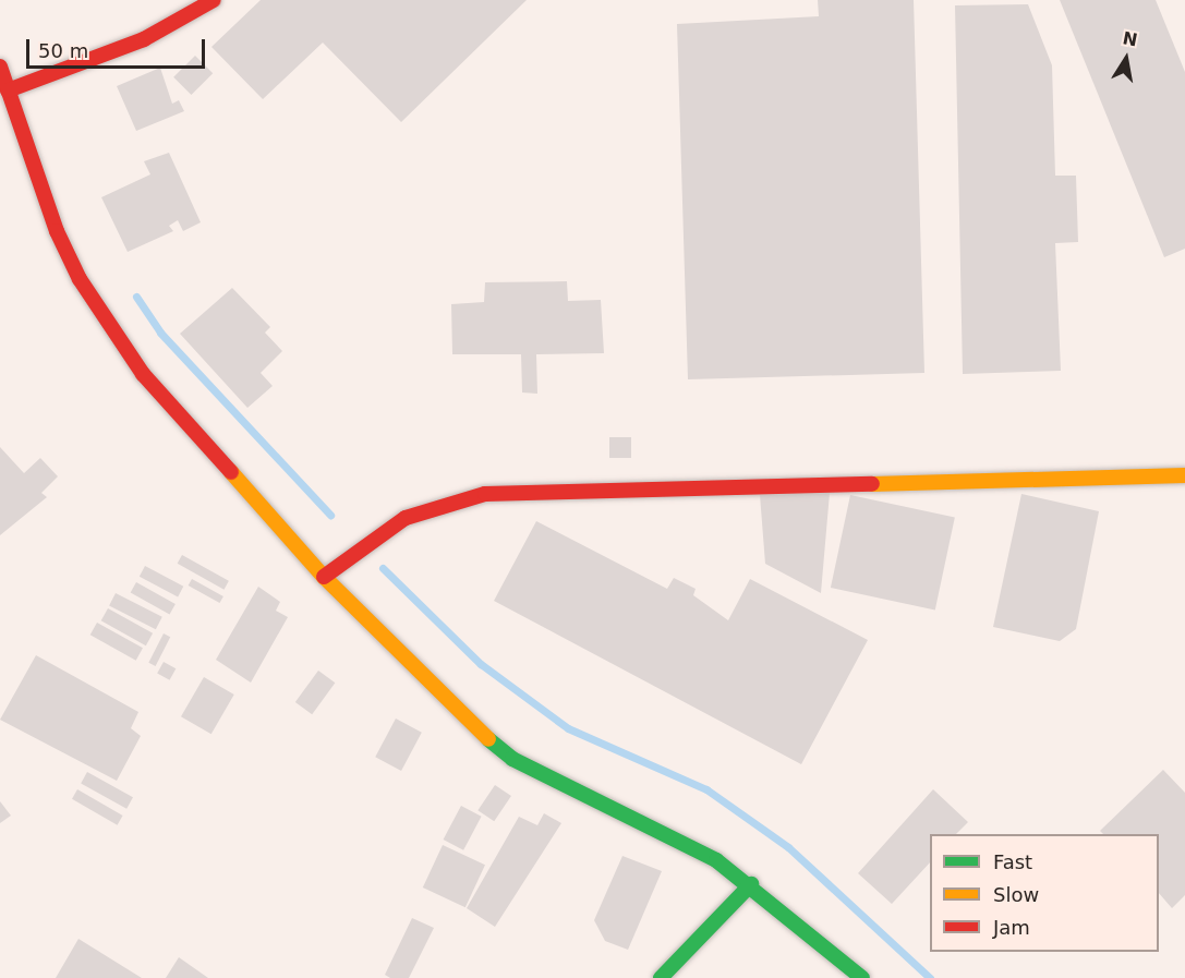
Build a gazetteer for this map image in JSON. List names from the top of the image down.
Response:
{
  "legend": ["Fast", "Slow", "Jam"],
  "scale_bar": "50 m",
  "north": "top"
}
